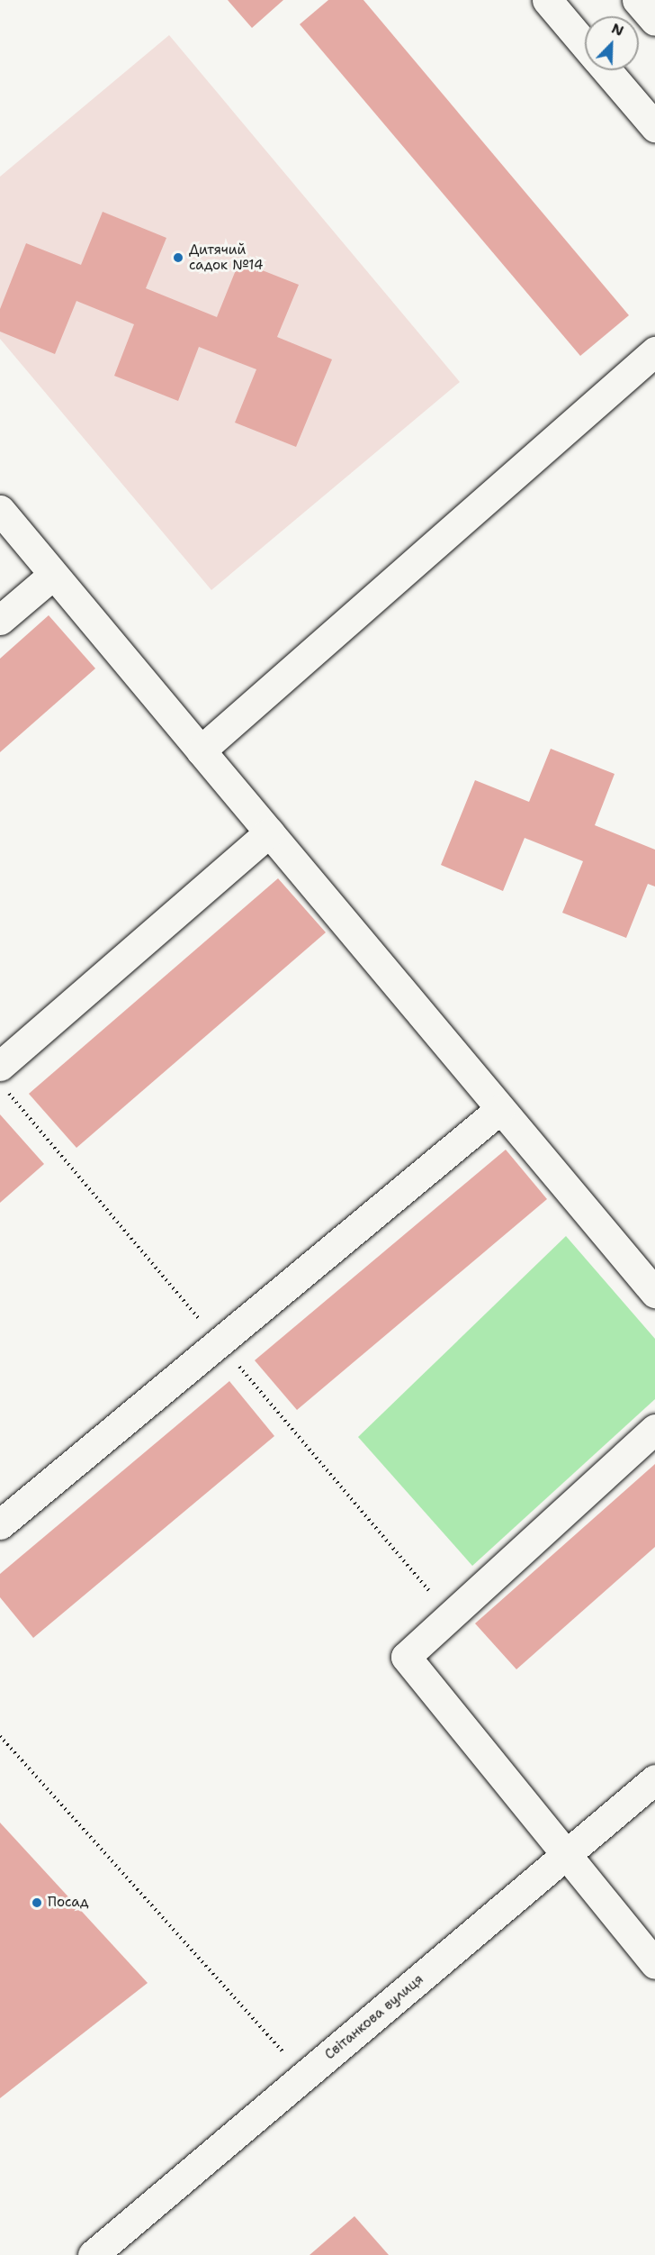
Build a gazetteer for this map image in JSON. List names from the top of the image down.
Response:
{
  "streets": {
    "street": ["Світанкова вулиця"]
  },
  "places": ["Дитячий садок №14", "Посад"],
  "north": "top right"
}
